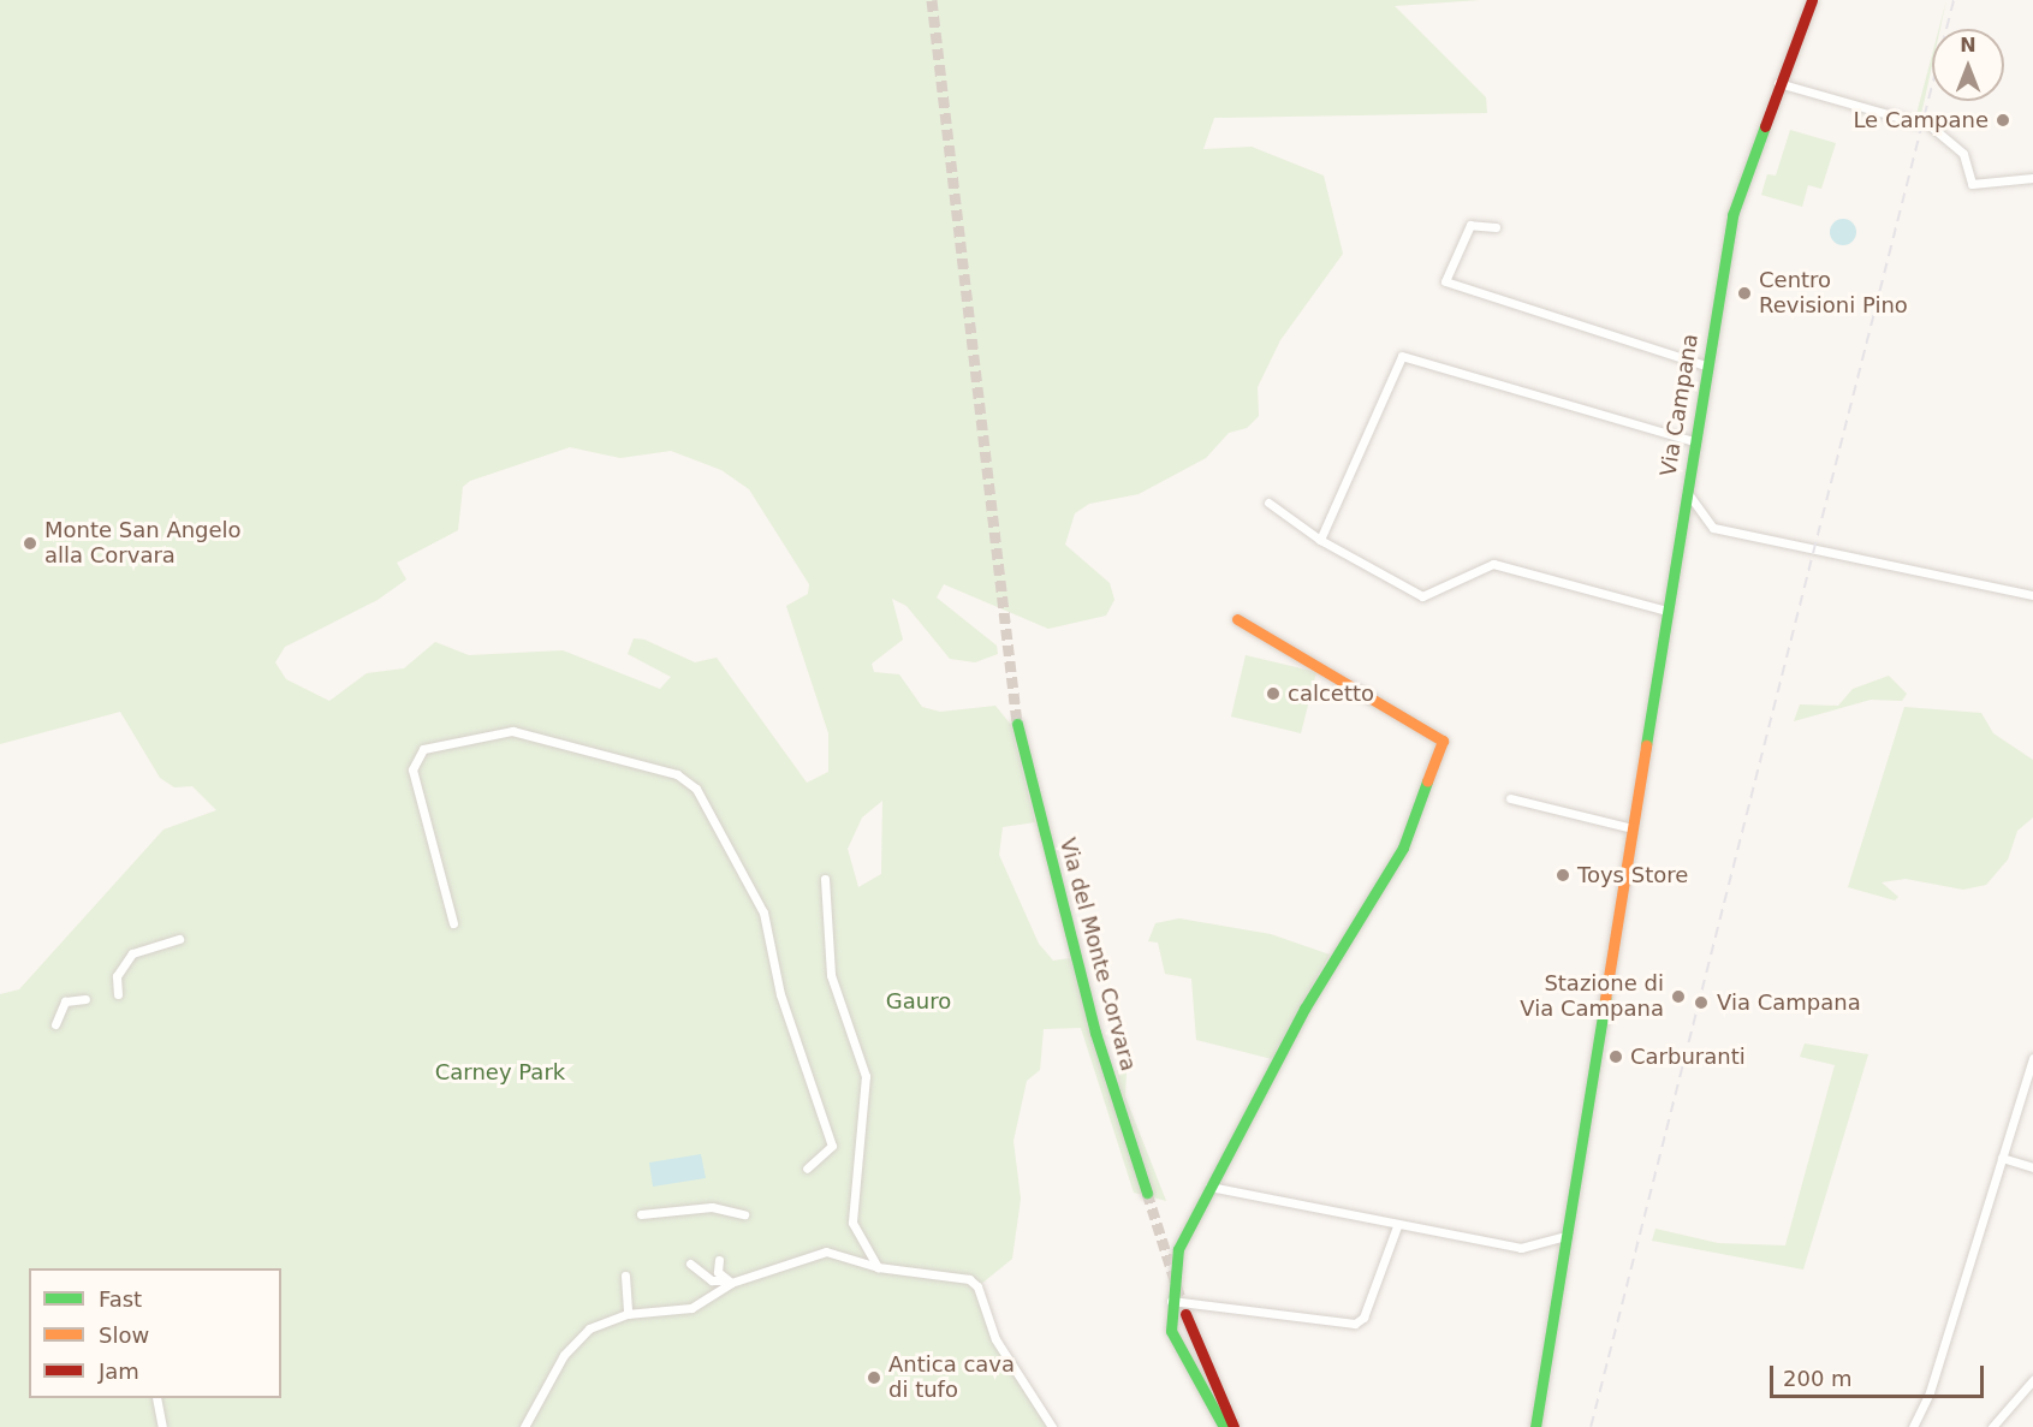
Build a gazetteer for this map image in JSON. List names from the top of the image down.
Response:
{
  "streets": {
    "street": ["Via Campana", "Via del Monte Corvara"]
  },
  "parks": ["Gauro", "Carney Park"],
  "places": [
    "Le Campane",
    "Centro Revisioni Pino",
    "Monte San Angelo alla Corvara",
    "calcetto",
    "Toys Store",
    "Stazione di Via Campana",
    "Via Campana",
    "Carburanti",
    "Antica cava di tufo"
  ],
  "legend": ["Fast", "Slow", "Jam"],
  "scale_bar": "200 m",
  "north": "top"
}
